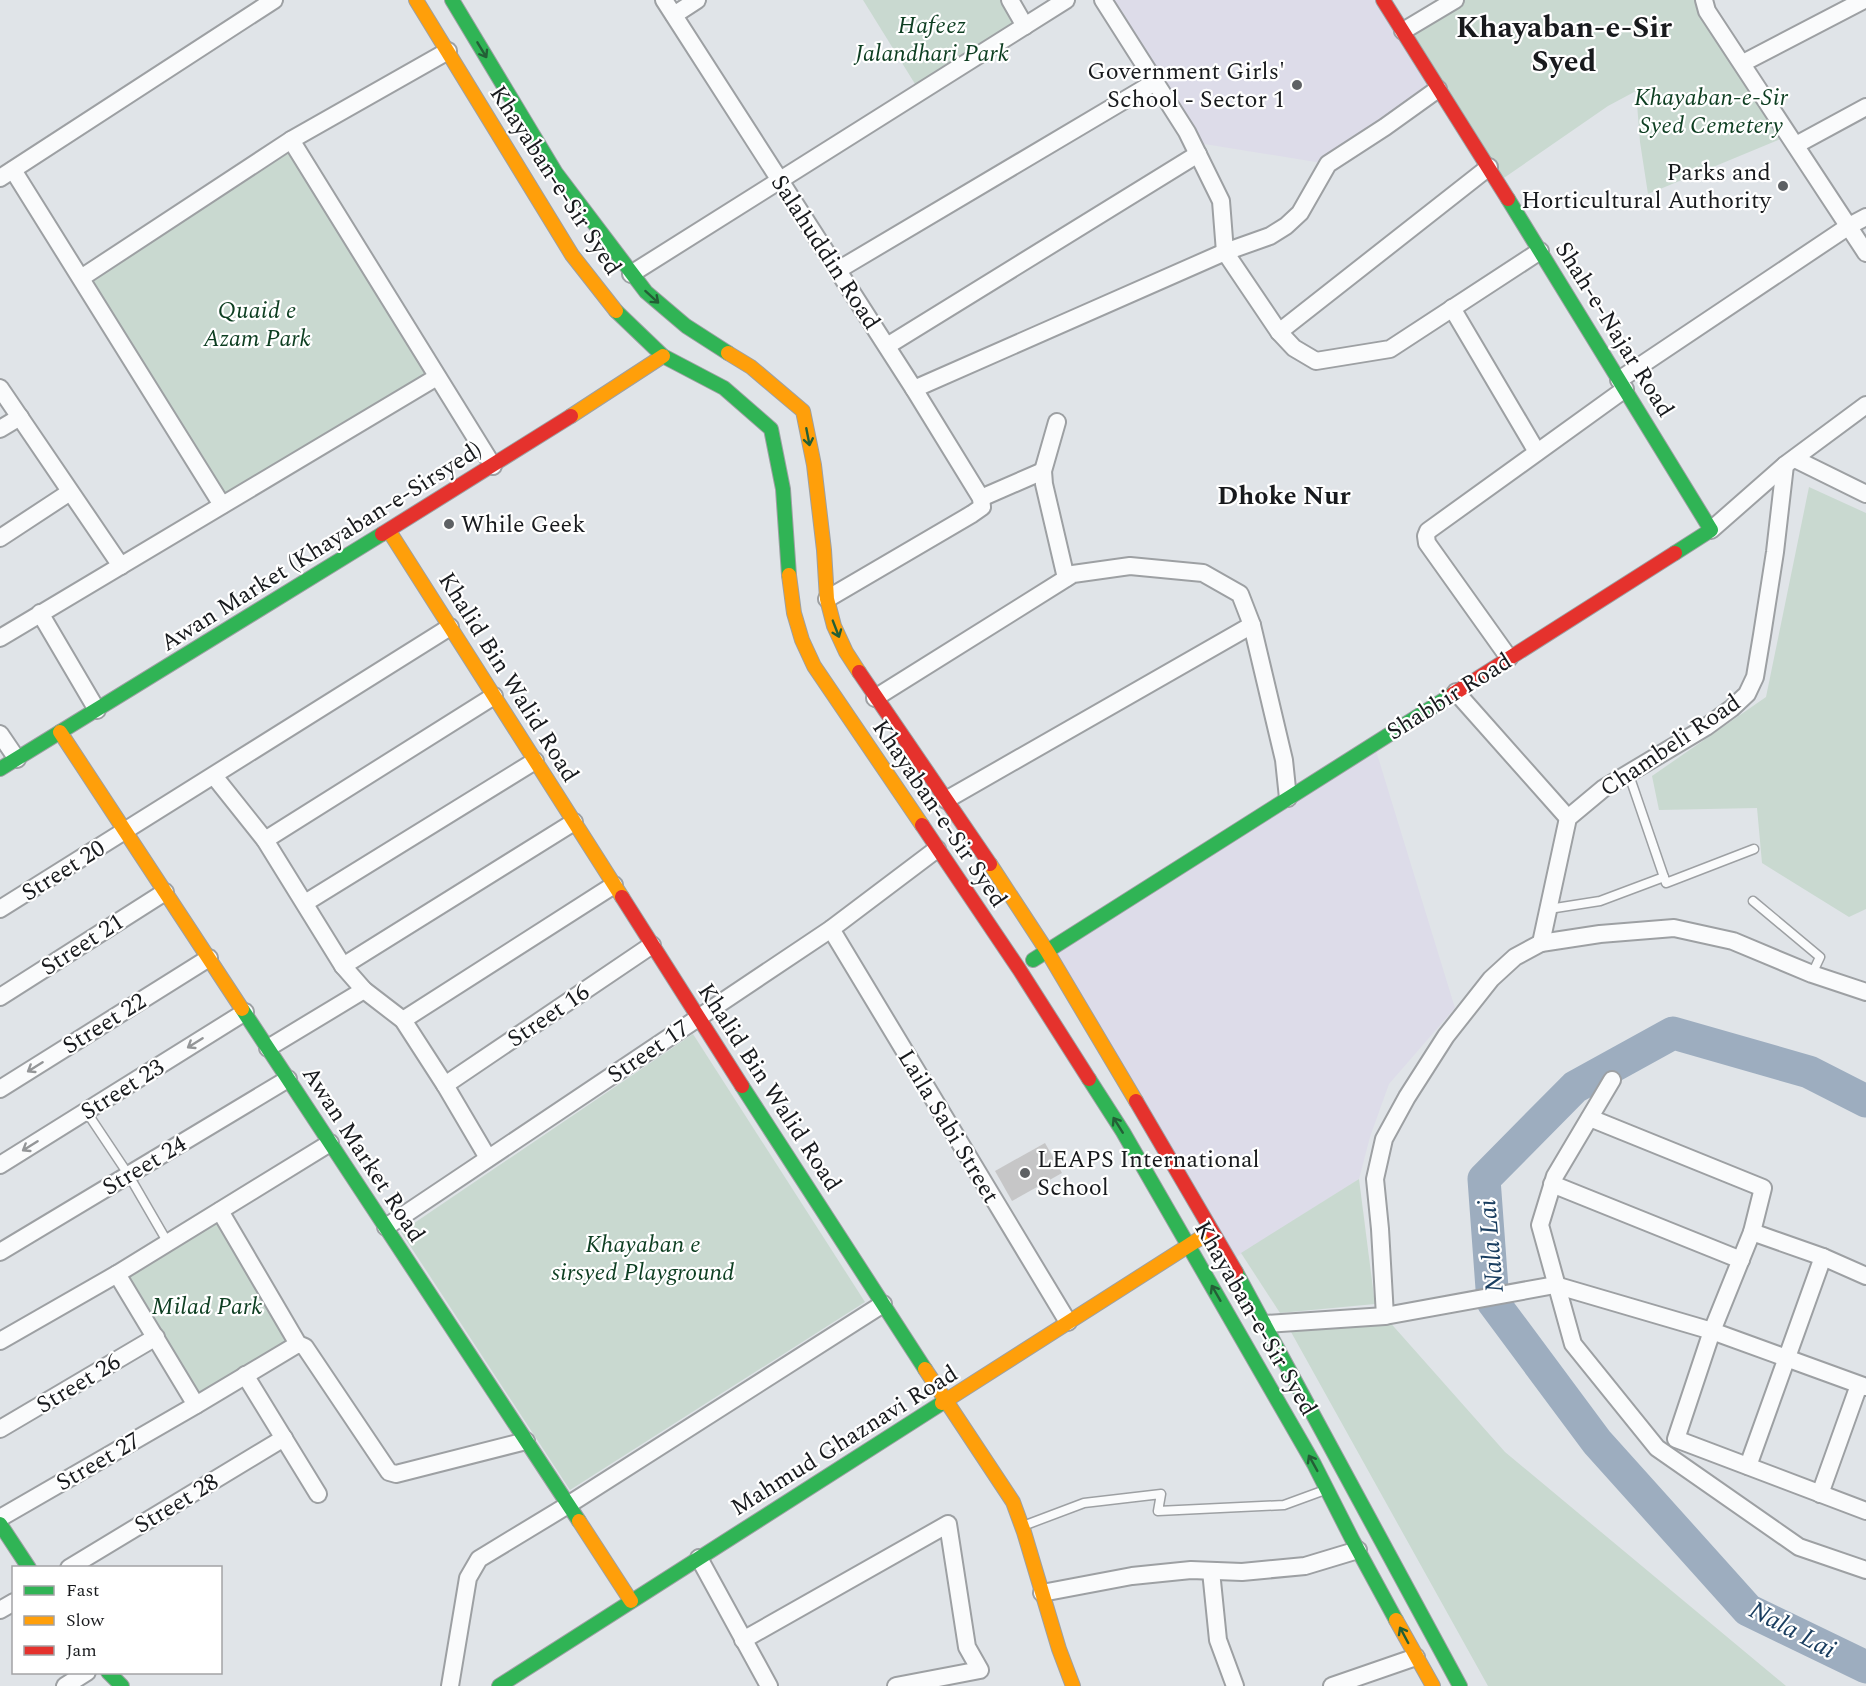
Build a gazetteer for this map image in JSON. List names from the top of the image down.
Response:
{
  "streets": {
    "street": [
      "Khayaban-e-Sir Syed",
      "Salahuddin Road",
      "Shah-e-Najar Road",
      "Awan Market (Khayaban-e-Sirsyed)",
      "Khalid Bin Walid Road",
      "Shabbir Road",
      "Chambeli Road",
      "Street 20",
      "Street 21",
      "Street 16",
      "Street 22",
      "Street 17",
      "Street 23",
      "Laila Sabi Street",
      "Awan Market Road",
      "Street 24",
      "Street 26",
      "Mahmud Ghaznavi Road",
      "Street 27",
      "Street 28"
    ]
  },
  "crossings": [
    ["Khayaban-e-Sir Syed", "Awan Market (Khayaban-e-Sirsyed)"],
    ["Khayaban-e-Sir Syed", "Shabbir Road"],
    ["Khayaban-e-Sir Syed", "Street 17"],
    ["Khayaban-e-Sir Syed", "Mahmud Ghaznavi Road"],
    ["Shah-e-Najar Road", "Shabbir Road"],
    ["Awan Market (Khayaban-e-Sirsyed)", "Khalid Bin Walid Road"],
    ["Awan Market (Khayaban-e-Sirsyed)", "Awan Market Road"],
    ["Khalid Bin Walid Road", "Street 20"],
    ["Khalid Bin Walid Road", "Street 16"],
    ["Khalid Bin Walid Road", "Street 17"],
    ["Khalid Bin Walid Road", "Mahmud Ghaznavi Road"],
    ["Shabbir Road", "Chambeli Road"],
    ["Street 20", "Awan Market Road"],
    ["Street 21", "Awan Market Road"],
    ["Street 22", "Awan Market Road"],
    ["Street 17", "Laila Sabi Street"],
    ["Street 17", "Awan Market Road"],
    ["Street 23", "Awan Market Road"],
    ["Laila Sabi Street", "Mahmud Ghaznavi Road"],
    ["Awan Market Road", "Street 24"],
    ["Awan Market Road", "Mahmud Ghaznavi Road"]
  ],
  "one_way": ["Street 22", "Street 23"],
  "districts": ["Khayaban-e-Sir Syed", "Dhoke Nur"],
  "water": ["Nala Lai"],
  "parks": [
    "Hafeez Jalandhari Park",
    "Khayaban-e-Sir Syed Cemetery",
    "Quaid e Azam Park",
    "Khayaban e sirsyed Playground",
    "Milad Park"
  ],
  "places": [
    "Government Girls' School - Sector 1",
    "Parks and Horticultural Authority",
    "While Geek",
    "LEAPS International School"
  ],
  "legend": ["Fast", "Slow", "Jam"]
}
